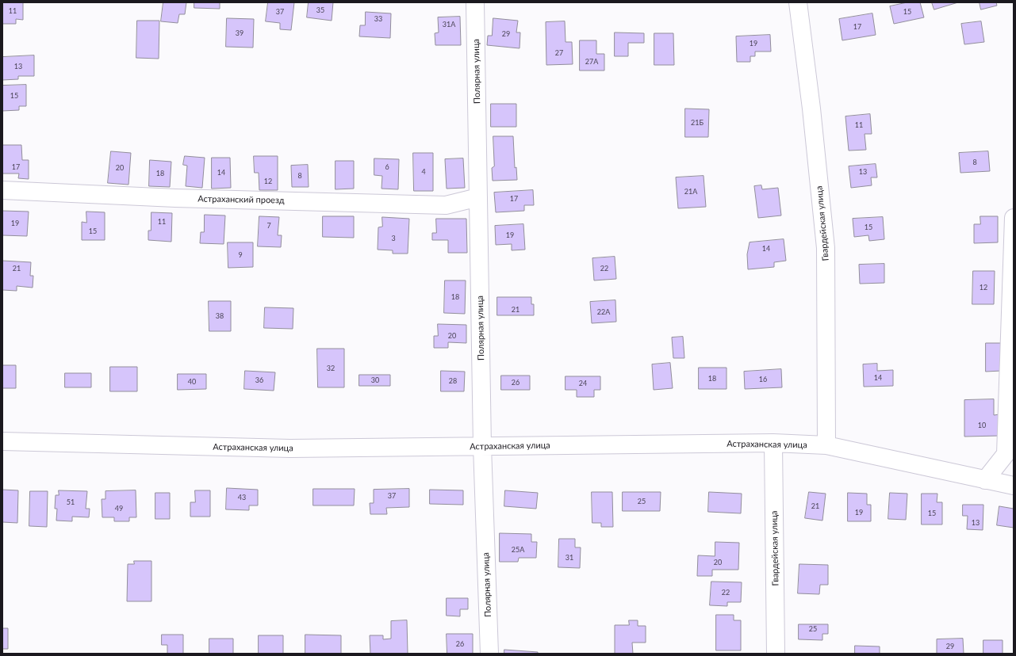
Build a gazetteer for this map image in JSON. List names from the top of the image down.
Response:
{
  "streets": {
    "street": [
      "Полярная улица",
      "Астраханский проезд",
      "Гвардейская улица",
      "Астраханская улица"
    ]
  },
  "crossings": [
    ["Полярная улица", "Астраханский проезд"],
    ["Полярная улица", "Астраханская улица"],
    ["Гвардейская улица", "Астраханская улица"]
  ],
  "house_numbers": [
    "35",
    "11",
    "37",
    "15",
    "33",
    "31А",
    "17",
    "39",
    "29",
    "19",
    "27",
    "27А",
    "13",
    "15",
    "21Б",
    "11",
    "8",
    "17",
    "6",
    "20",
    "4",
    "13",
    "14",
    "18",
    "8",
    "12",
    "21А",
    "17",
    "11",
    "19",
    "7",
    "15",
    "15",
    "19",
    "3",
    "14",
    "9",
    "21",
    "22",
    "12",
    "18",
    "21",
    "22А",
    "38",
    "20",
    "32",
    "14",
    "18",
    "16",
    "36",
    "30",
    "28",
    "40",
    "26",
    "24",
    "10",
    "37",
    "43",
    "25",
    "51",
    "21",
    "49",
    "19",
    "15",
    "13",
    "25А",
    "31",
    "20",
    "22",
    "25",
    "26",
    "29"
  ]
}
